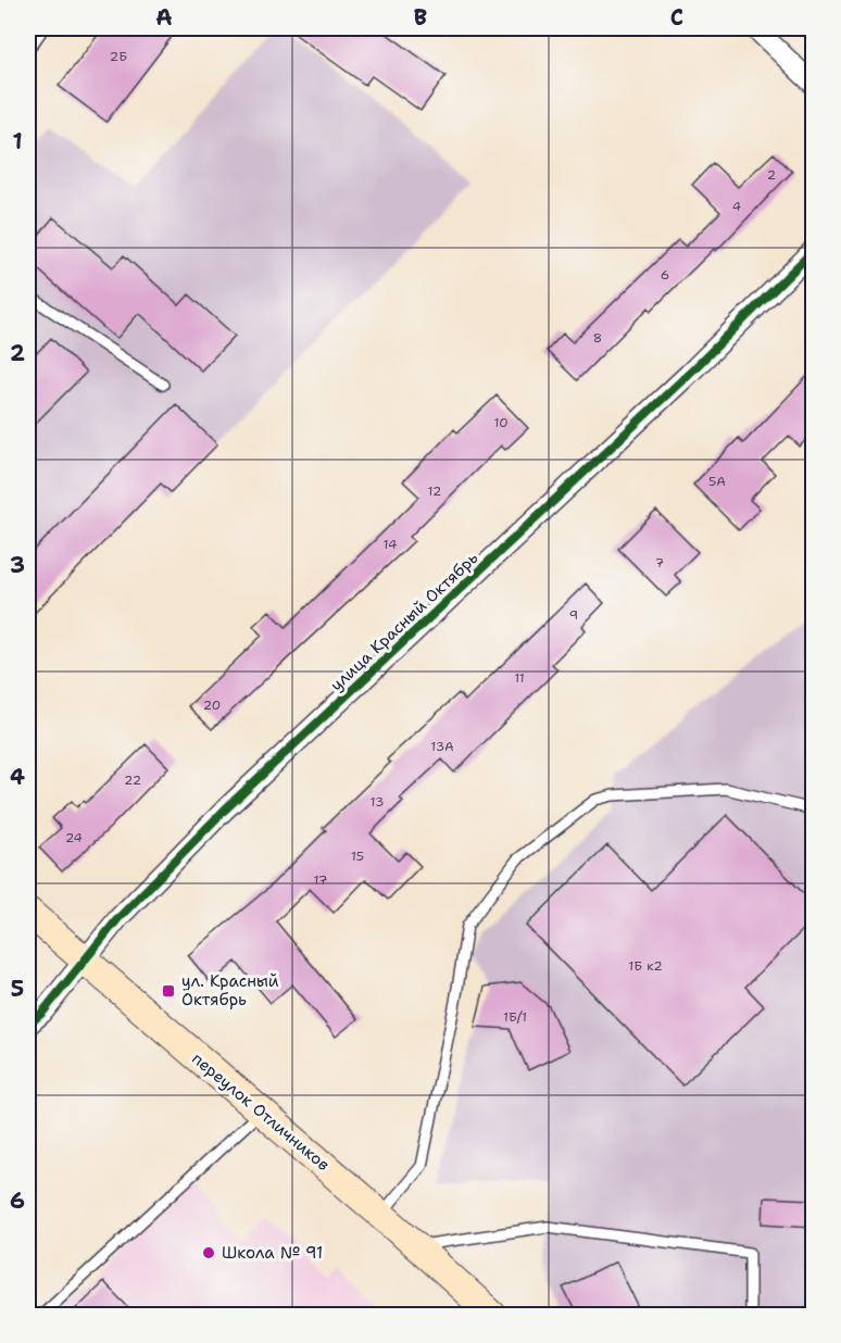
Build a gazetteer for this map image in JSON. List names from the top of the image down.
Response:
{
  "streets": {
    "main road": ["переулок Отличников"],
    "street": ["улица Красный Октябрь"]
  },
  "crossings": [
    ["улица Красный Октябрь", "переулок Отличников"]
  ],
  "places": {
    "transit": ["ул. Красный Октябрь"],
    "other": ["Школа № 91"]
  },
  "house_numbers": [
    "2Б",
    "2",
    "4",
    "6",
    "8",
    "10",
    "5А",
    "12",
    "14",
    "7",
    "9",
    "11",
    "20",
    "13А",
    "22",
    "13",
    "24",
    "15",
    "17",
    "1Б к2",
    "1Б/1"
  ],
  "grid": {
    "columns": ["A", "B", "C"],
    "rows": [
      "1",
      "2",
      "3",
      "4",
      "5",
      "6"
    ]
  }
}
